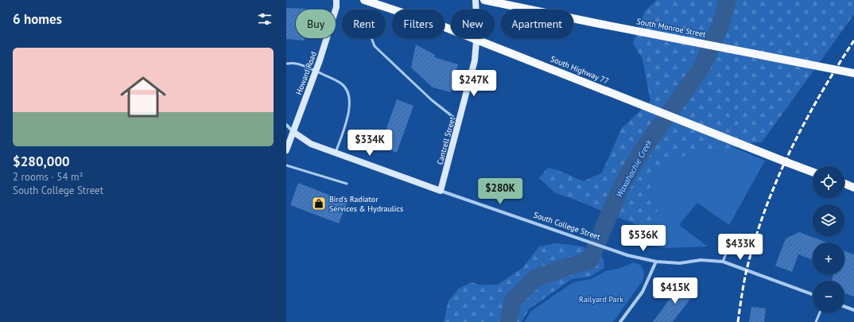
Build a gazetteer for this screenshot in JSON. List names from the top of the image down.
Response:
{
  "streets": {
    "main road": ["South Monroe Street", "South Highway 77"],
    "street": ["Howard Road", "Cantrell Street", "South College Street"]
  },
  "crossings": [
    ["Howard Road", "South College Street"],
    ["Cantrell Street", "South College Street"]
  ],
  "water": ["Waxahachie Creek"],
  "parks": ["Railyard Park"],
  "places": {
    "shop": ["Bird's Radiator Services & Hydraulics"]
  },
  "page": {
    "heading": "6 homes",
    "chip": [
      "Buy",
      "Rent",
      "Filters",
      "New",
      "Apartment"
    ],
    "list": [
      {
        "name": "$280,000",
        "note": "2 rooms · 54 m² · South College Street"
      }
    ],
    "price": [
      "$247K",
      "$334K",
      "$280K",
      "$536K",
      "$433K",
      "$415K"
    ],
    "map_buttons": ["+", "−"]
  }
}
